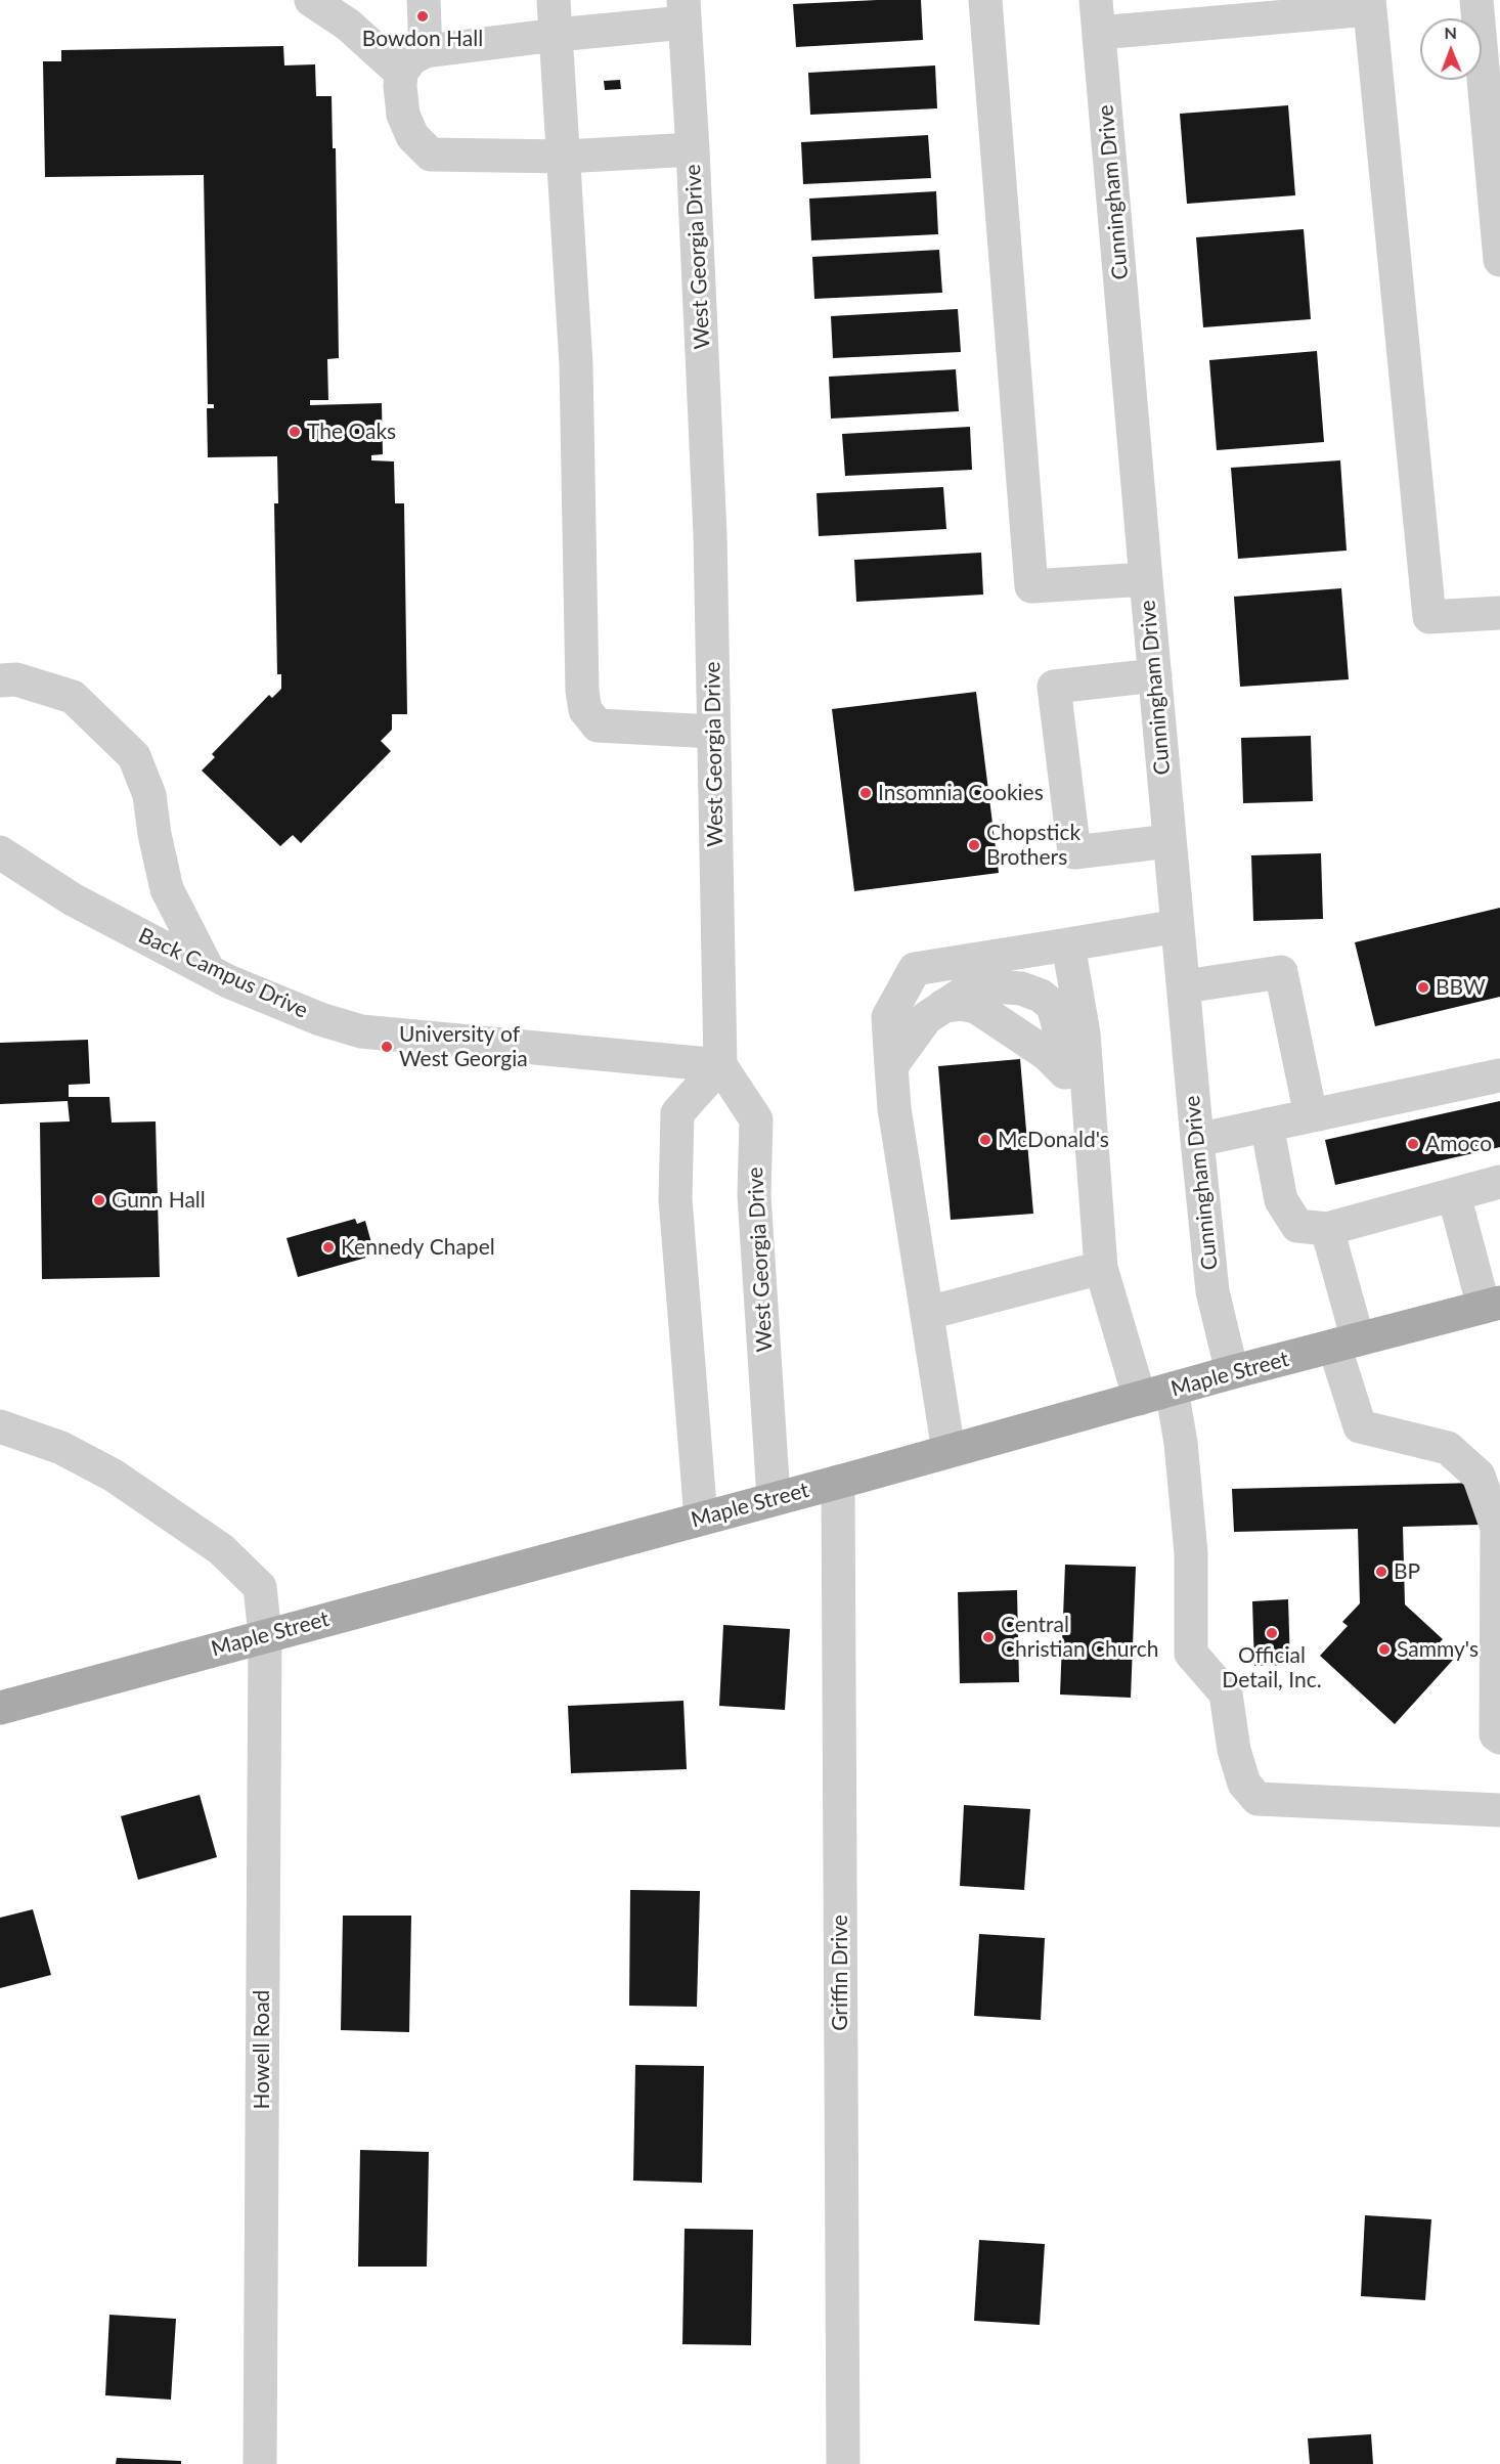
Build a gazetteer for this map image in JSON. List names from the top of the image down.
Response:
{
  "streets": {
    "main road": ["Maple Street"],
    "street": [
      "Cunningham Drive",
      "West Georgia Drive",
      "Back Campus Drive",
      "Griffin Drive",
      "Howell Road"
    ]
  },
  "crossings": [
    ["Cunningham Drive", "Maple Street"],
    ["West Georgia Drive", "Back Campus Drive"],
    ["West Georgia Drive", "Maple Street"],
    ["Maple Street", "Griffin Drive"],
    ["Maple Street", "Howell Road"]
  ],
  "places": [
    "Bowdon Hall",
    "The Oaks",
    "Insomnia Cookies",
    "Chopstick Brothers",
    "BBW",
    "University of West Georgia",
    "McDonald's",
    "Amoco",
    "Gunn Hall",
    "Kennedy Chapel",
    "BP",
    "Official Detail, Inc.",
    "Central Christian Church",
    "Sammy's"
  ],
  "north": "top"
}
